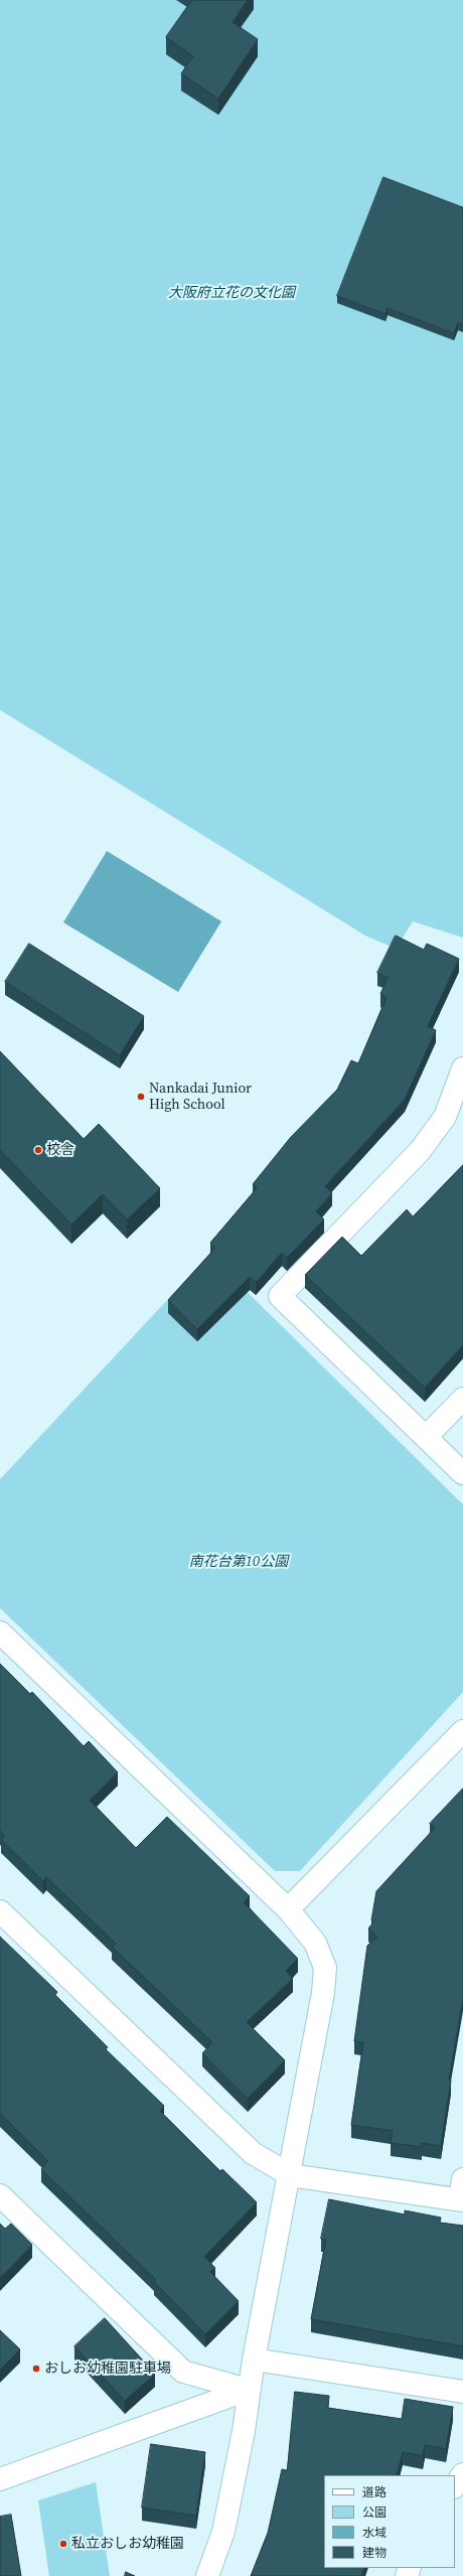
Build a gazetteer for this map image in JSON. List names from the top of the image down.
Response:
{
  "parks": ["大阪府立花の文化園", "南花台第10公園"],
  "places": [
    "Nankadai Junior High School",
    "校舎",
    "おしお幼稚園駐車場",
    "私立おしお幼稚園"
  ],
  "legend": [
    "道路",
    "公園",
    "水域",
    "建物"
  ]
}
